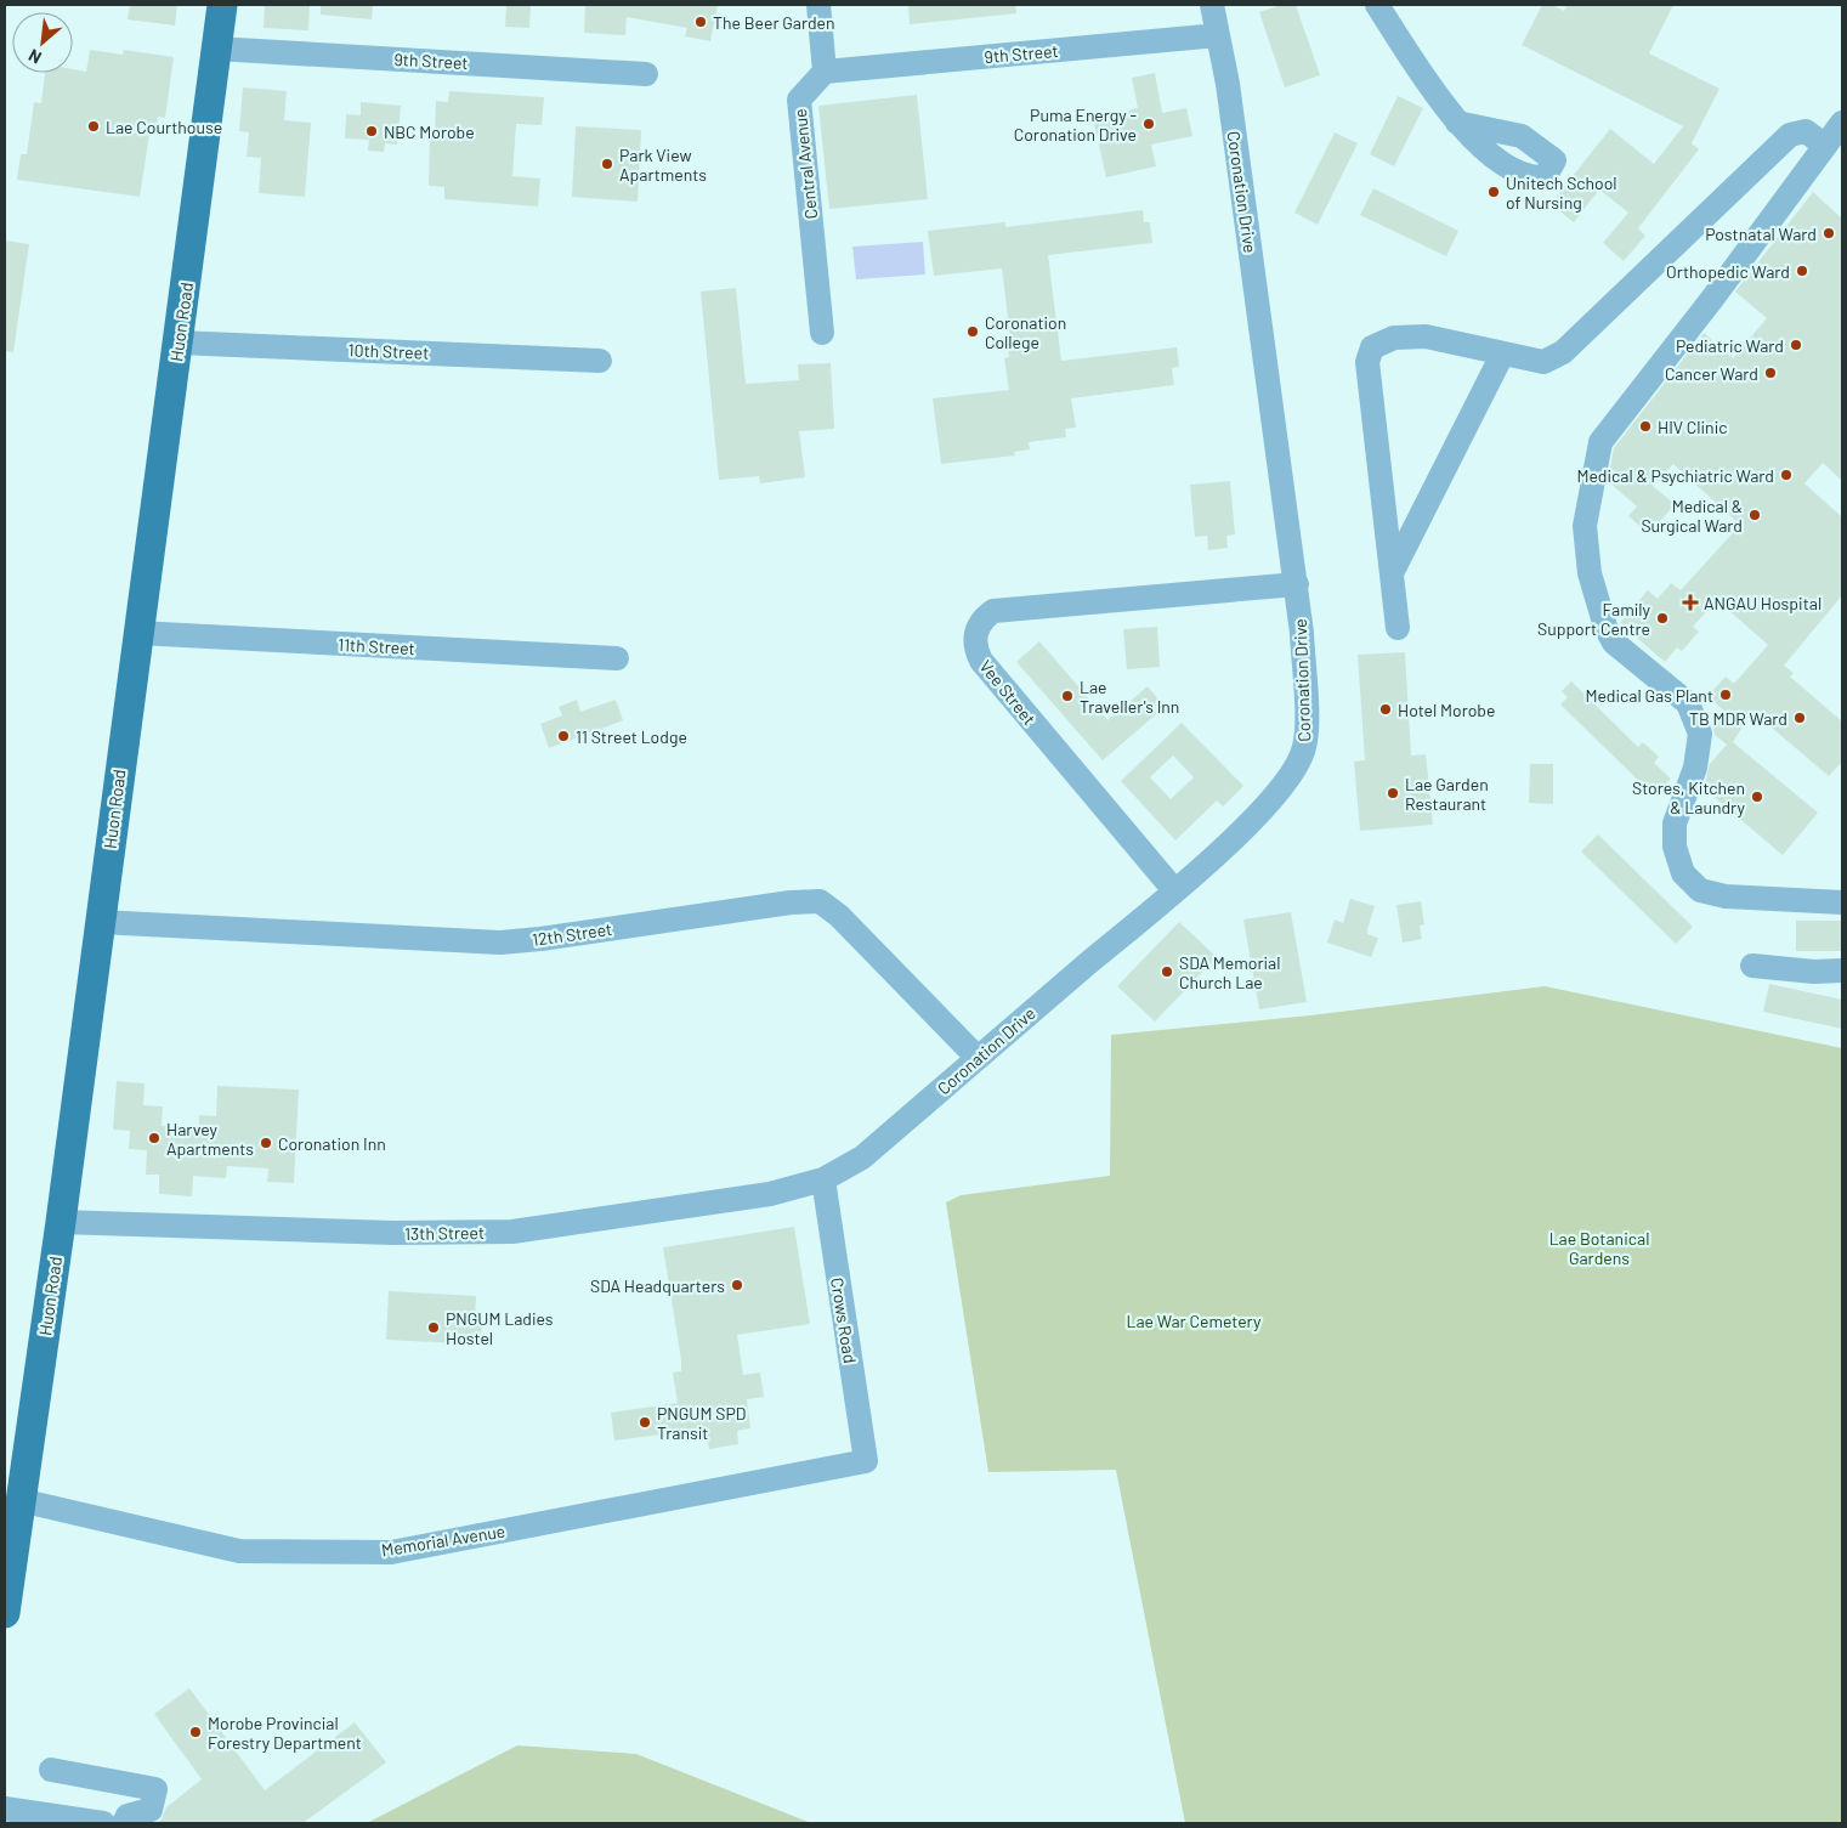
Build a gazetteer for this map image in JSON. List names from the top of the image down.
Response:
{
  "streets": {
    "main road": ["Huon Road"],
    "street": [
      "9th Street",
      "Central Avenue",
      "Coronation Drive",
      "10th Street",
      "11th Street",
      "Vee Street",
      "12th Street",
      "13th Street",
      "Crows Road",
      "Memorial Avenue"
    ]
  },
  "crossings": [
    ["9th Street", "Central Avenue"],
    ["9th Street", "Coronation Drive"],
    ["9th Street", "Huon Road"],
    ["Coronation Drive", "Vee Street"],
    ["Coronation Drive", "12th Street"],
    ["Coronation Drive", "13th Street"],
    ["Coronation Drive", "Crows Road"],
    ["Huon Road", "10th Street"],
    ["Huon Road", "11th Street"],
    ["Huon Road", "12th Street"],
    ["Huon Road", "13th Street"],
    ["Huon Road", "Memorial Avenue"],
    ["13th Street", "Crows Road"],
    ["Crows Road", "Memorial Avenue"]
  ],
  "parks": ["Lae Botanical Gardens", "Lae War Cemetery"],
  "places": {
    "other": [
      "The Beer Garden",
      "Puma Energy - Coronation Drive",
      "Lae Courthouse",
      "NBC Morobe",
      "Park View Apartments",
      "Unitech School of Nursing",
      "Postnatal Ward",
      "Orthopedic Ward",
      "Coronation College",
      "Pediatric Ward",
      "Cancer Ward",
      "HIV Clinic",
      "Medical & Psychiatric Ward",
      "Medical & Surgical Ward",
      "Family Support Centre",
      "Medical Gas Plant",
      "Lae Traveller's Inn",
      "Hotel Morobe",
      "TB MDR Ward",
      "11 Street Lodge",
      "Lae Garden Restaurant",
      "Stores, Kitchen & Laundry",
      "SDA Memorial Church Lae",
      "Harvey Apartments",
      "Coronation Inn",
      "SDA Headquarters",
      "PNGUM Ladies Hostel",
      "PNGUM SPD Transit",
      "Morobe Provincial Forestry Department"
    ],
    "health": ["ANGAU Hospital"]
  },
  "north": "bottom left"
}
